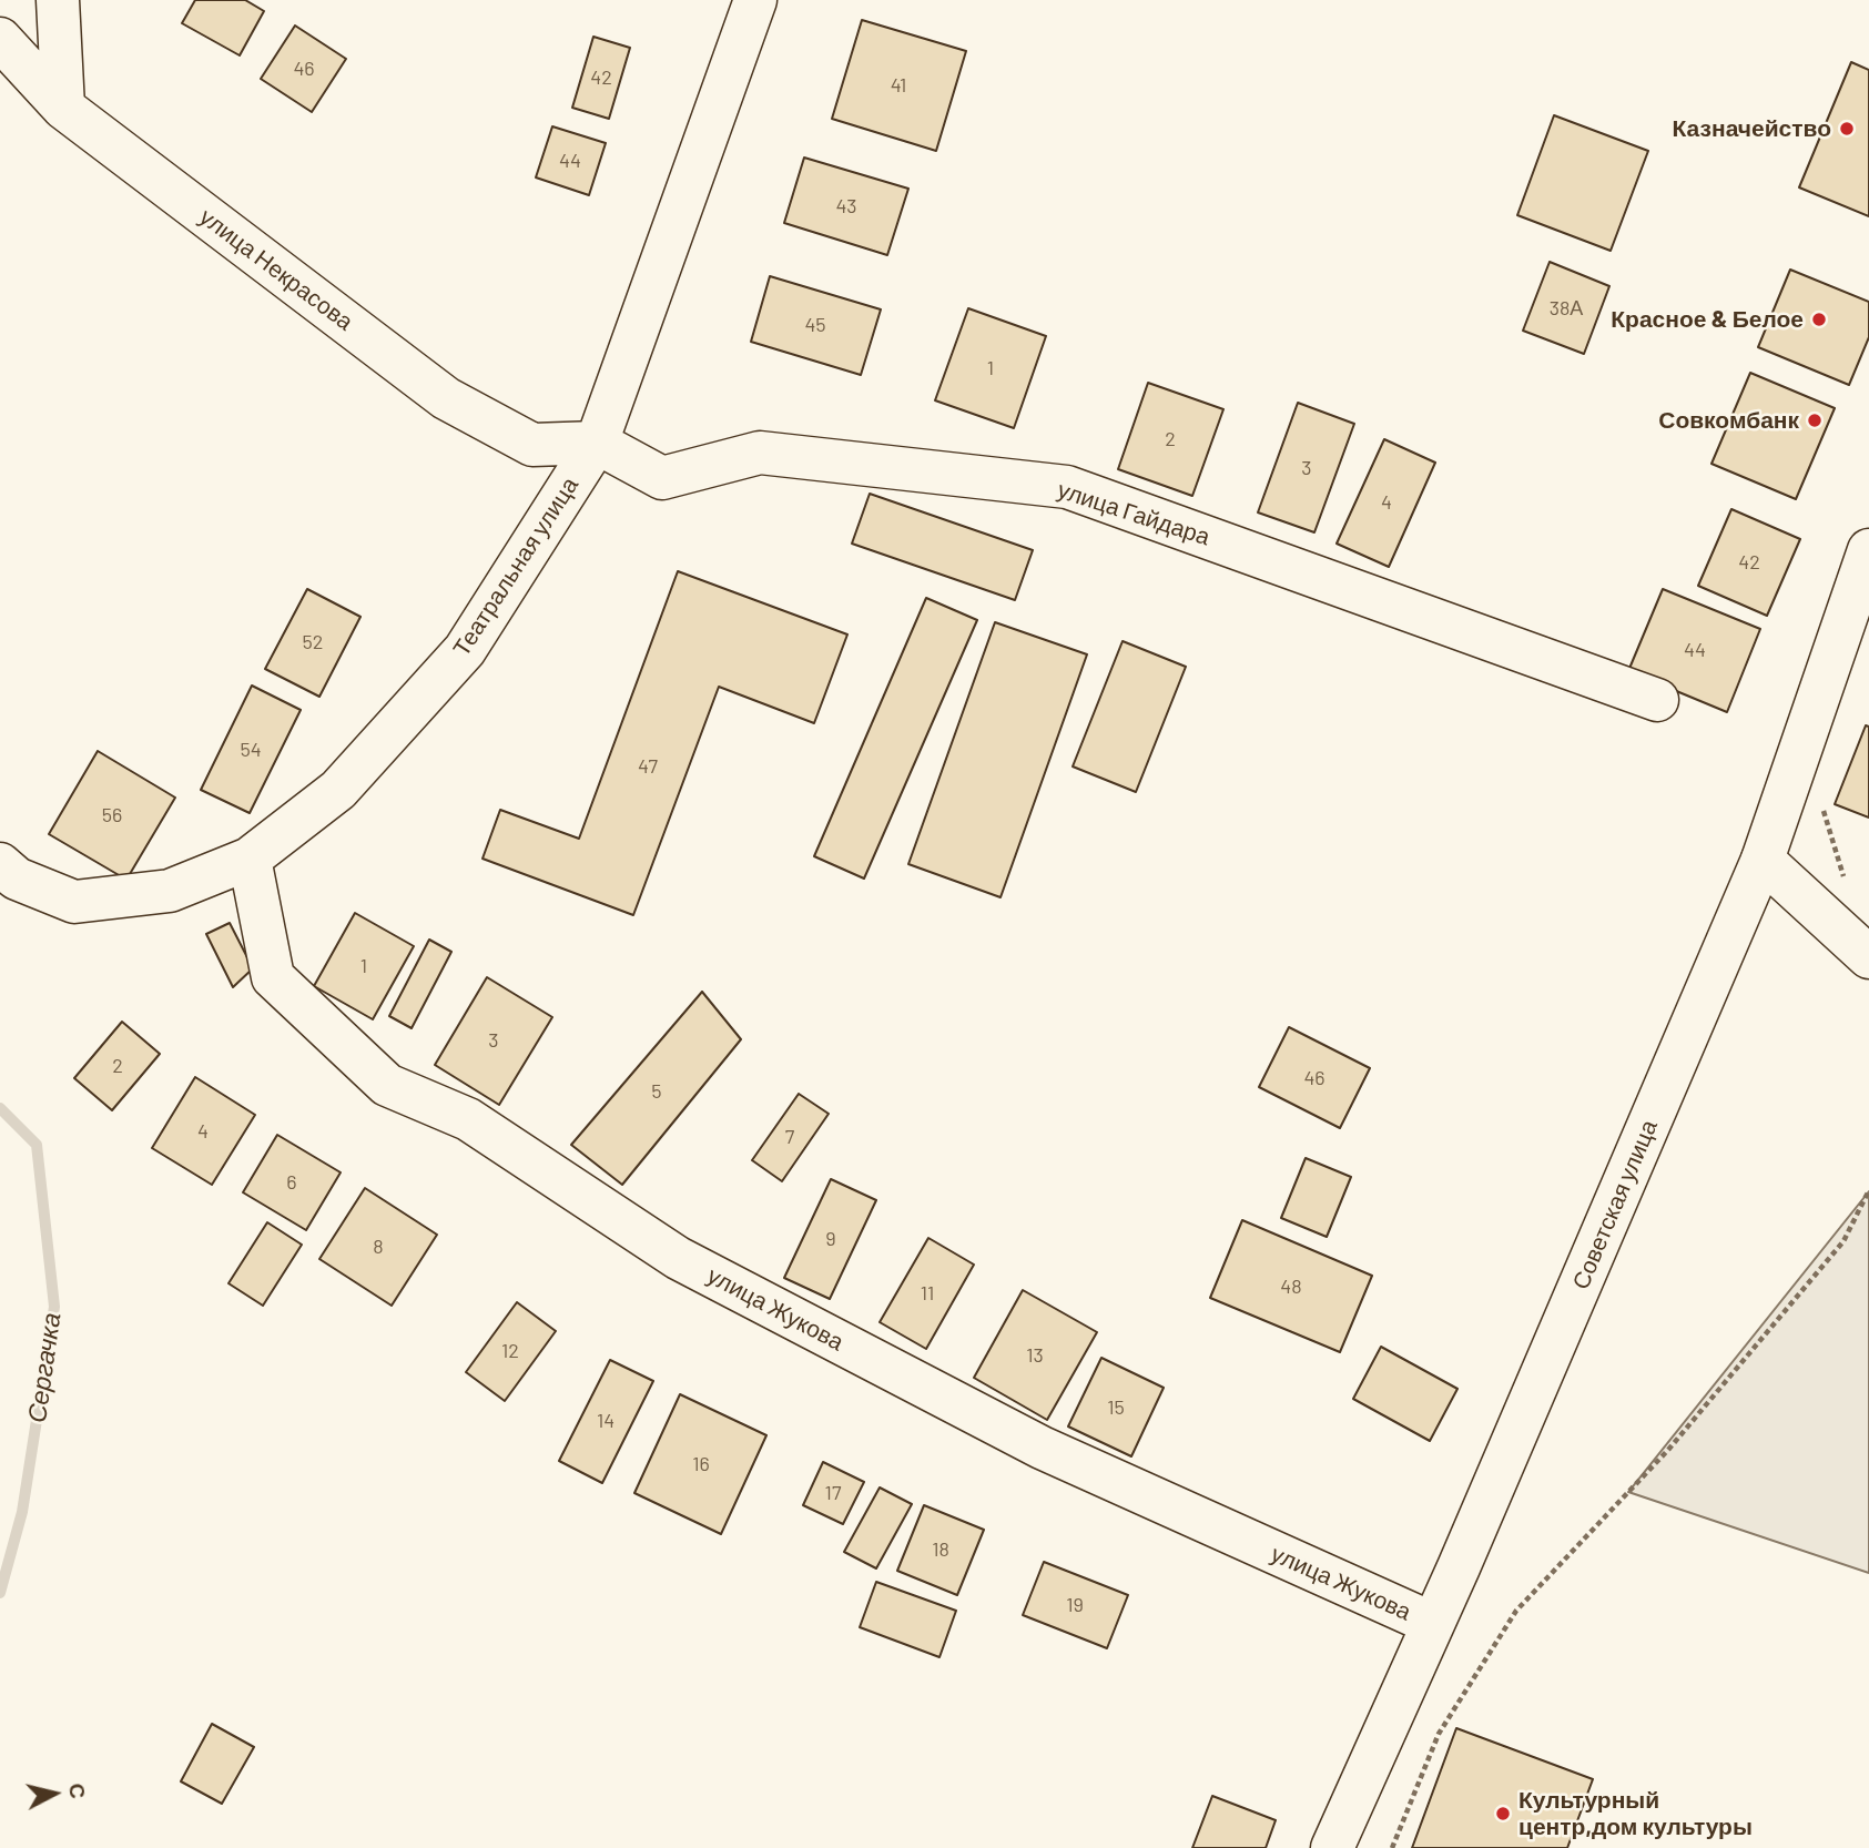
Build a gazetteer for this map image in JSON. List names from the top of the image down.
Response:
{
  "streets": {
    "street": [
      "улица Некрасова",
      "улица Гайдара",
      "Театральная улица",
      "Советская улица",
      "улица Жукова"
    ]
  },
  "crossings": [
    ["улица Некрасова", "улица Гайдара"],
    ["улица Некрасова", "Театральная улица"],
    ["улица Гайдара", "Театральная улица"],
    ["Театральная улица", "улица Жукова"],
    ["Советская улица", "улица Жукова"]
  ],
  "water": ["Сергачка"],
  "places": [
    "Казначейство",
    "Красное & Белое",
    "Совкомбанк",
    "Культурный центр,дом культуры"
  ],
  "house_numbers": [
    "46",
    "42",
    "41",
    "44",
    "43",
    "38А",
    "45",
    "1",
    "2",
    "3",
    "4",
    "42",
    "52",
    "44",
    "54",
    "47",
    "56",
    "1",
    "3",
    "2",
    "46",
    "5",
    "4",
    "7",
    "6",
    "9",
    "8",
    "48",
    "11",
    "12",
    "13",
    "15",
    "14",
    "16",
    "17",
    "18",
    "19"
  ],
  "north": "right"
}
